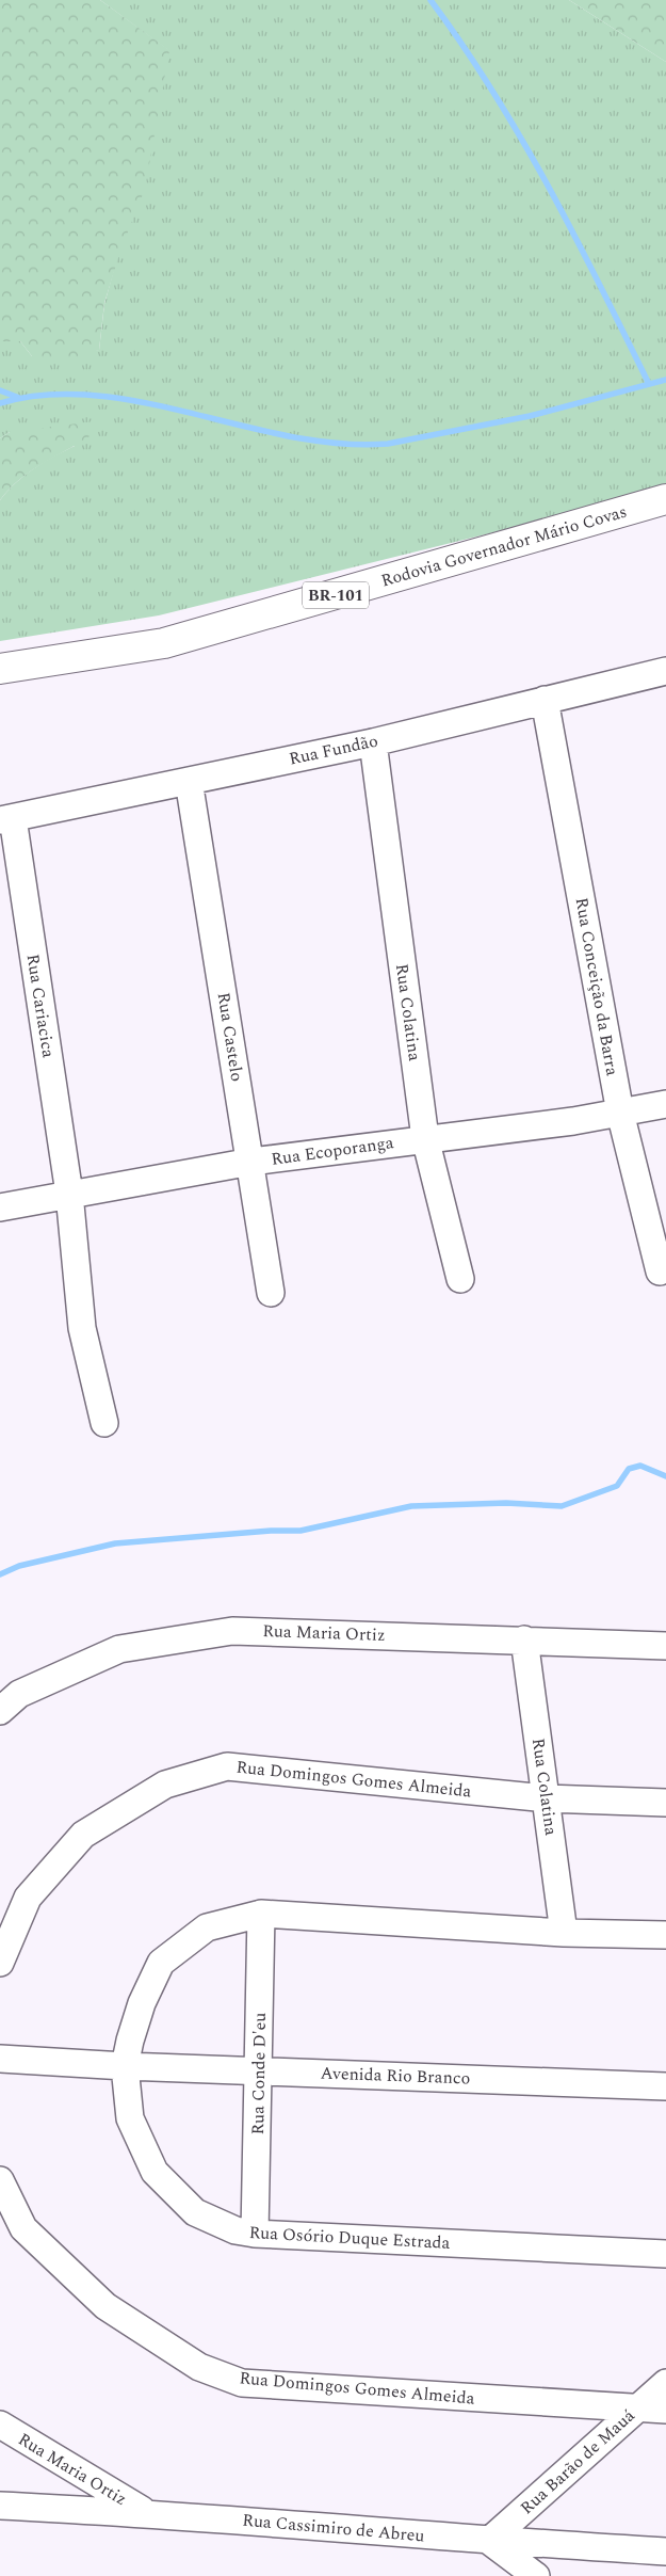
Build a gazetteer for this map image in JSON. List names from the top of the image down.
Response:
{
  "streets": {
    "main road": ["Rodovia Governador Mário Covas", "BR-101"],
    "street": [
      "Rua Fundão",
      "Rua Conceição da Barra",
      "Rua Cariacica",
      "Rua Colatina",
      "Rua Castelo",
      "Rua Ecoporanga",
      "Rua Maria Ortiz",
      "Rua Domingos Gomes Almeida",
      "Rua Conde D'eu",
      "Avenida Rio Branco",
      "Rua Osório Duque Estrada",
      "Rua Barão de Mauá",
      "Rua Cassimiro de Abreu"
    ]
  },
  "crossings": [
    ["Rua Fundão", "Rua Conceição da Barra"],
    ["Rua Fundão", "Rua Cariacica"],
    ["Rua Fundão", "Rua Colatina"],
    ["Rua Fundão", "Rua Castelo"],
    ["Rua Conceição da Barra", "Rua Ecoporanga"],
    ["Rua Cariacica", "Rua Ecoporanga"],
    ["Rua Colatina", "Rua Ecoporanga"],
    ["Rua Colatina", "Rua Maria Ortiz"],
    ["Rua Colatina", "Rua Domingos Gomes Almeida"],
    ["Rua Colatina", "Rua Osório Duque Estrada"],
    ["Rua Castelo", "Rua Ecoporanga"],
    ["Rua Maria Ortiz", "Rua Cassimiro de Abreu"],
    ["Rua Domingos Gomes Almeida", "Rua Barão de Mauá"],
    ["Rua Conde D'eu", "Avenida Rio Branco"],
    ["Rua Conde D'eu", "Rua Osório Duque Estrada"],
    ["Avenida Rio Branco", "Rua Osório Duque Estrada"],
    ["Rua Barão de Mauá", "Rua Cassimiro de Abreu"]
  ]
}
